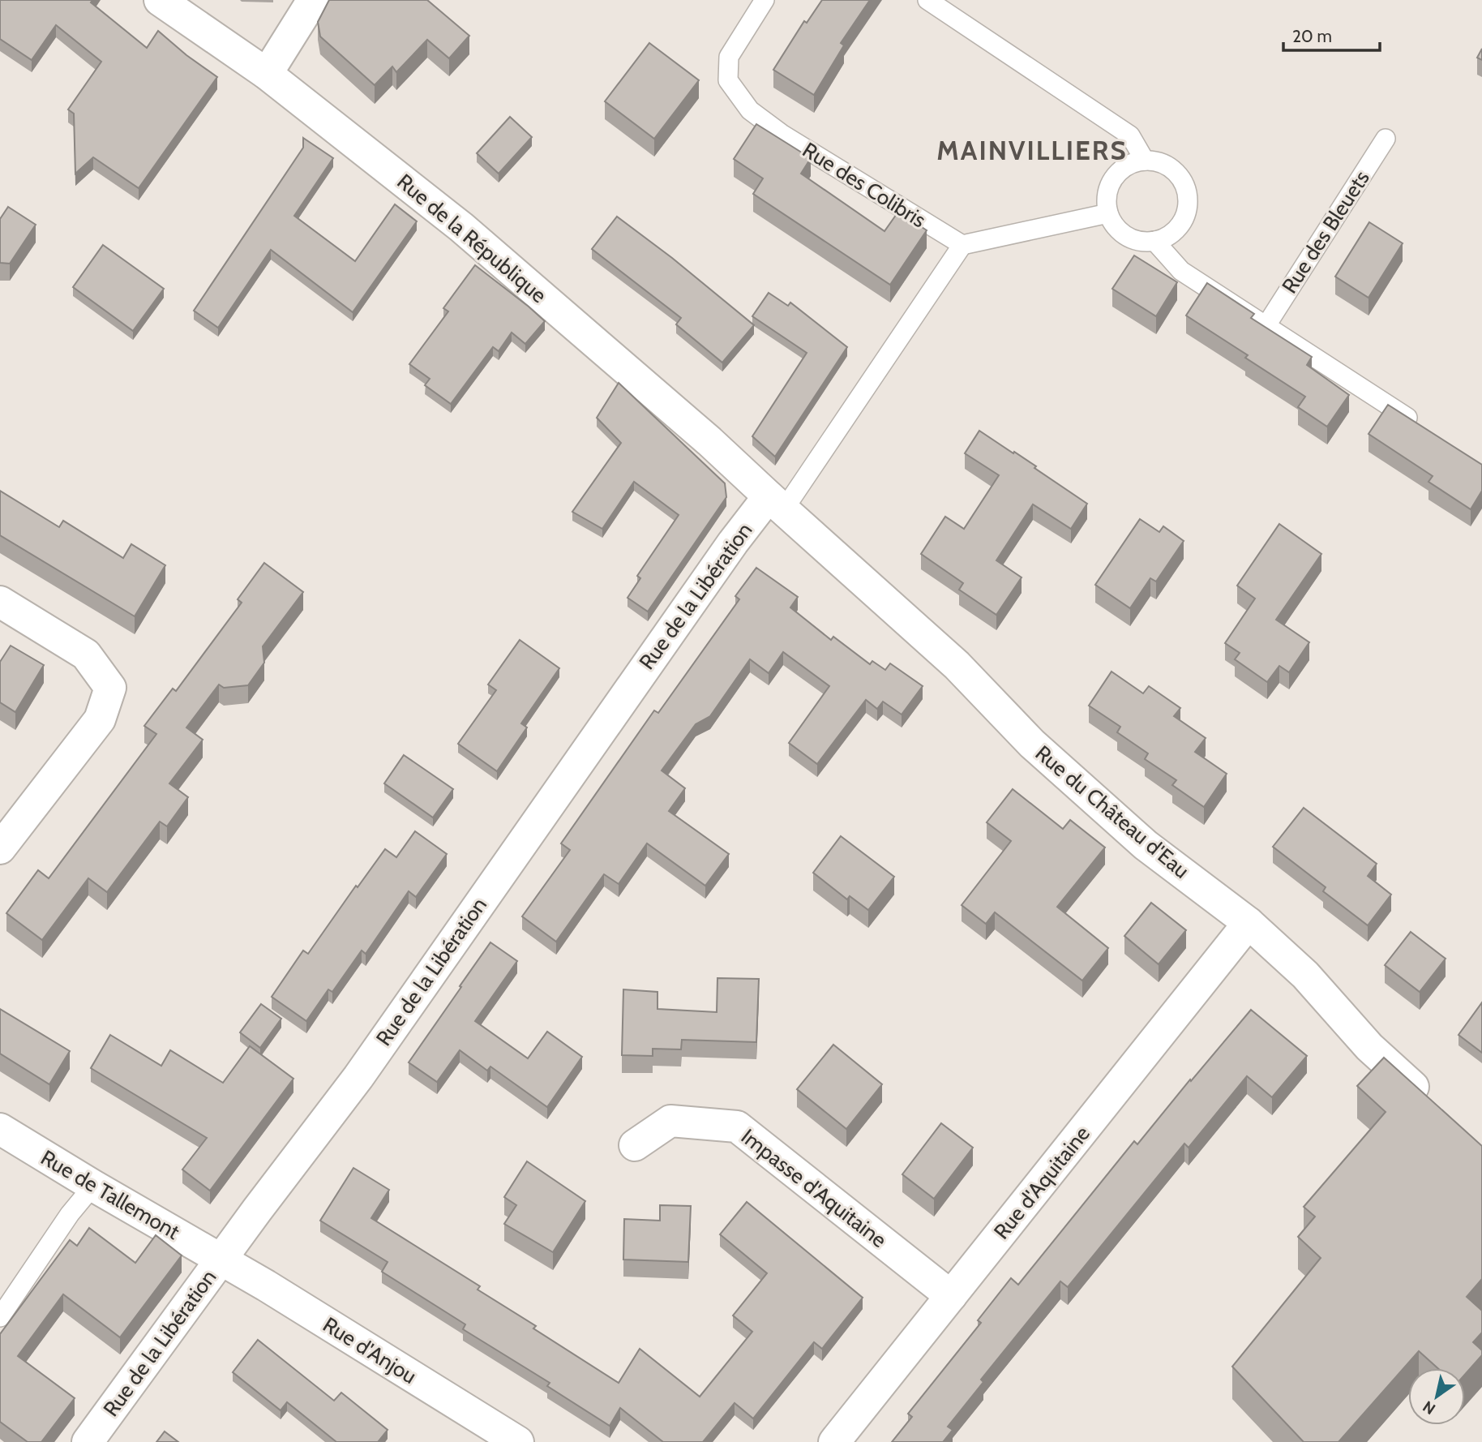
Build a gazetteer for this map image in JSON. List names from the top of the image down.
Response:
{
  "streets": {
    "street": [
      "Rue de la République",
      "Rue de la Libération",
      "Rue du Château d'Eau",
      "Rue d'Aquitaine",
      "Impasse d'Aquitaine",
      "Rue de Tallemont",
      "Rue d'Anjou"
    ],
    "lane": ["Rue des Colibris", "Rue des Bleuets"]
  },
  "crossings": [
    ["Rue de la République", "Rue de la Libération"],
    ["Rue de la République", "Rue du Château d'Eau"],
    ["Rue de la Libération", "Rue du Château d'Eau"],
    ["Rue de la Libération", "Rue de Tallemont"],
    ["Rue de la Libération", "Rue d'Anjou"],
    ["Rue du Château d'Eau", "Rue d'Aquitaine"],
    ["Rue d'Aquitaine", "Impasse d'Aquitaine"],
    ["Rue de Tallemont", "Rue d'Anjou"]
  ],
  "districts": ["MAINVILLIERS"],
  "scale_bar": "20 m",
  "north": "bottom left"
}
